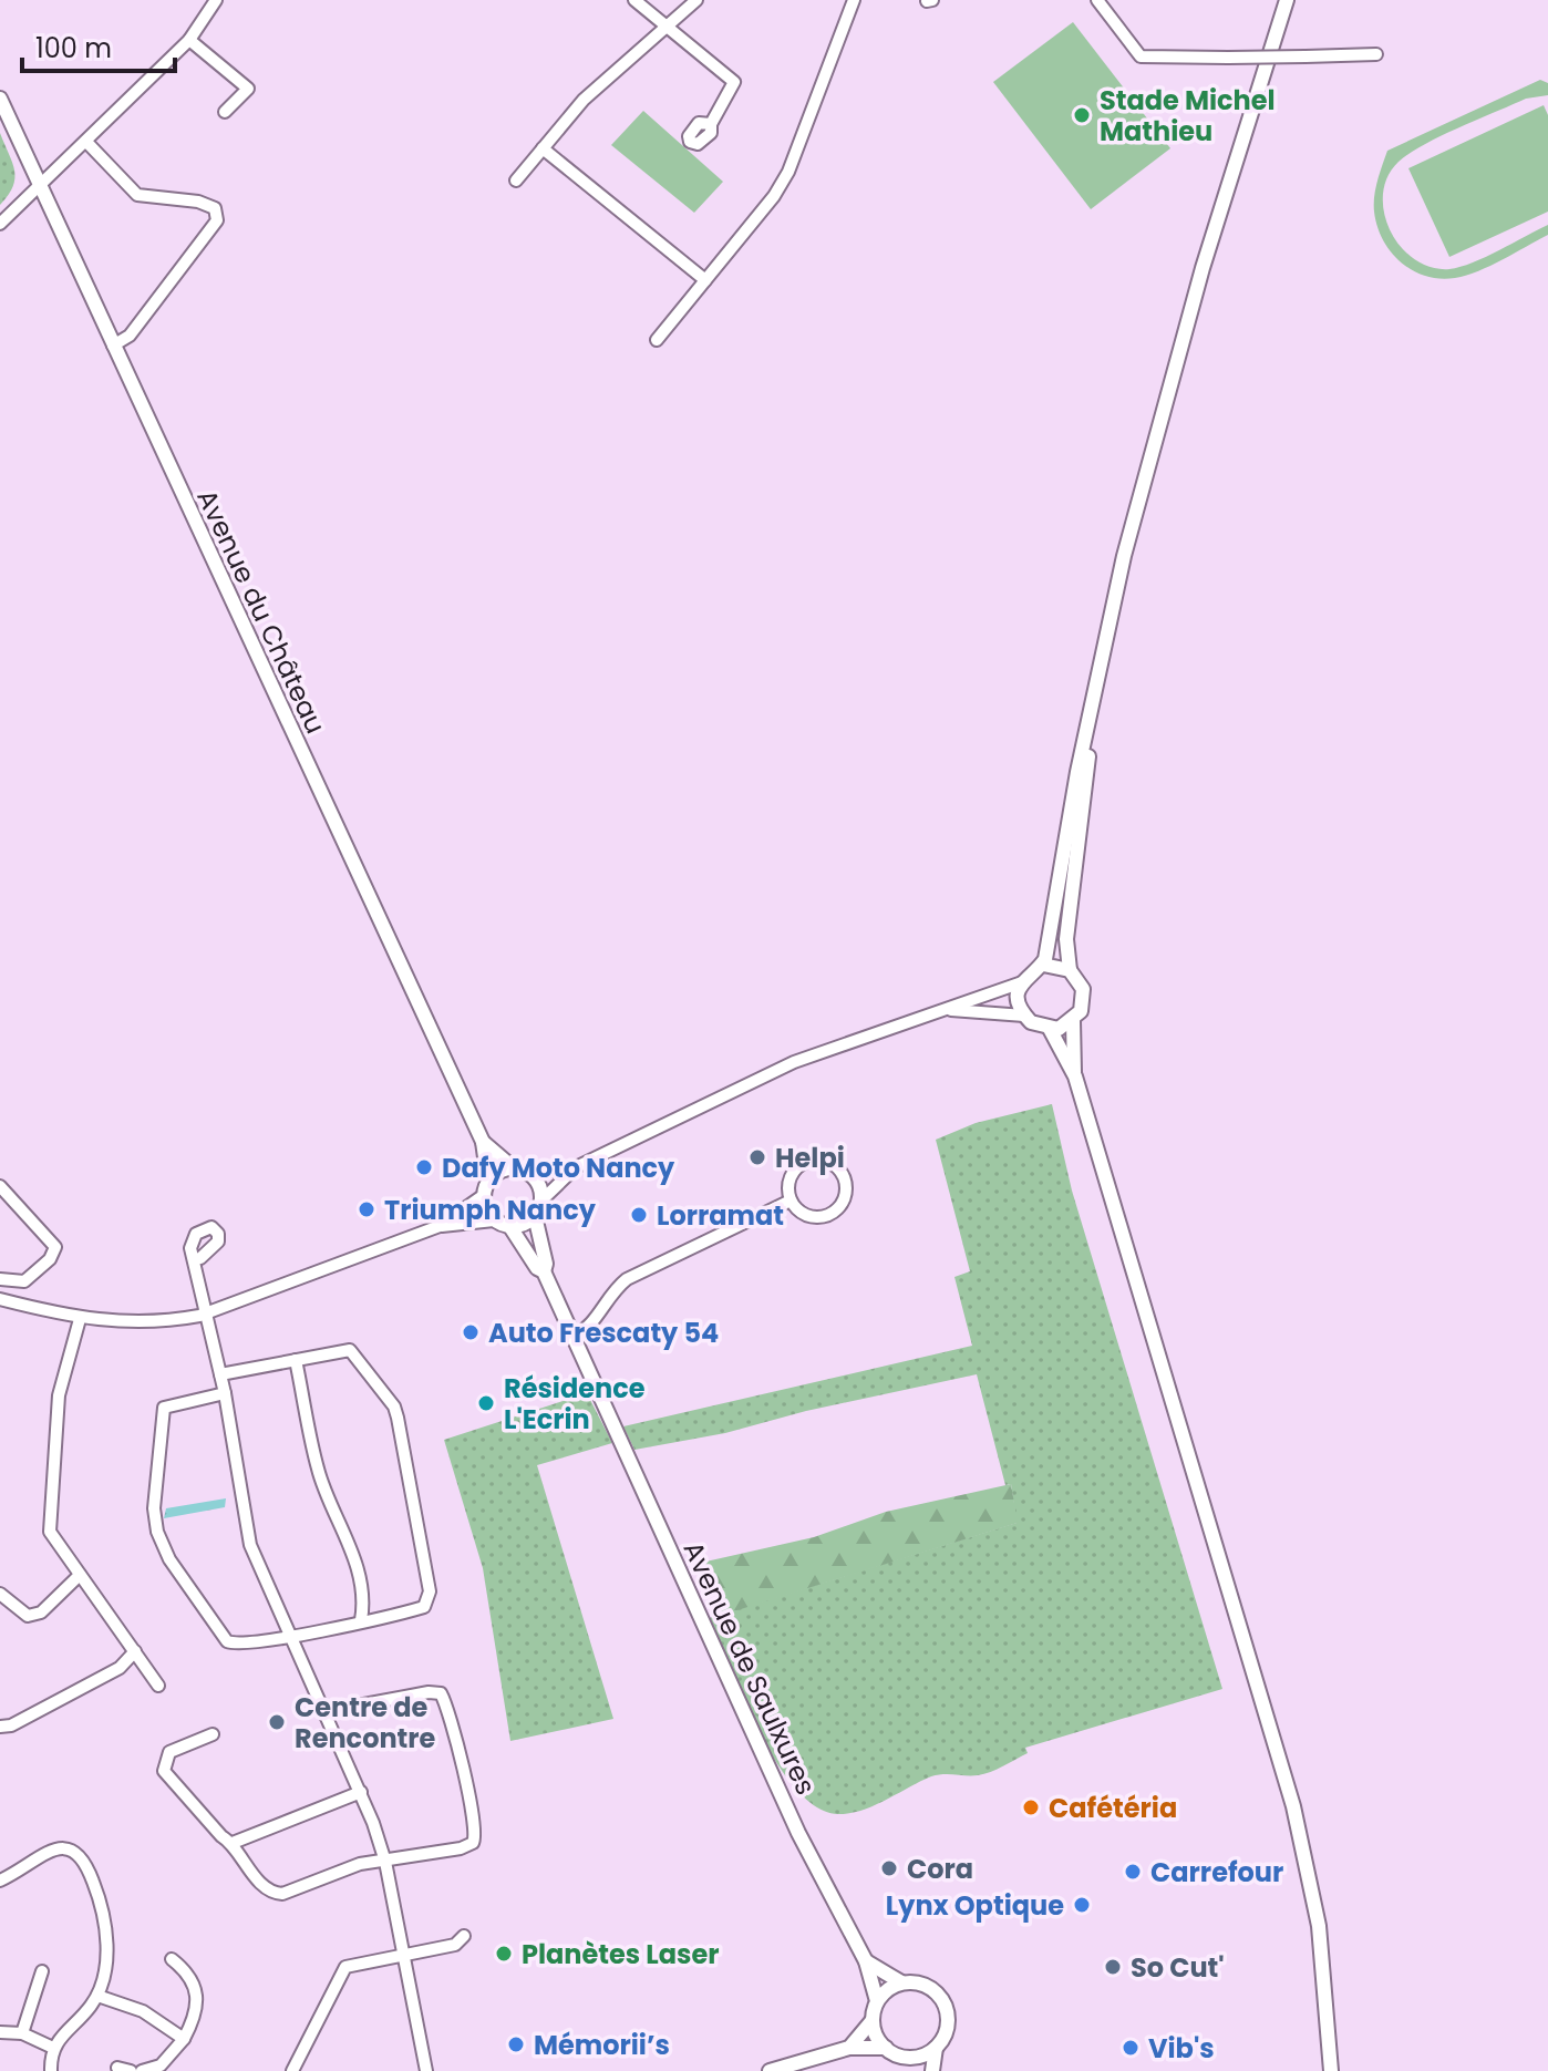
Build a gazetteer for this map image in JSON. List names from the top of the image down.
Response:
{
  "streets": {
    "main road": ["Avenue du Château", "Avenue de Saulxures"]
  },
  "places": [
    "Stade Michel Mathieu",
    "Helpi",
    "Dafy Moto Nancy",
    "Triumph Nancy",
    "Lorramat",
    "Auto Frescaty 54",
    "Résidence L'Ecrin",
    "Centre de Rencontre",
    "Cafétéria",
    "Cora",
    "Carrefour",
    "Lynx Optique",
    "Planètes Laser",
    "So Cut'",
    "Mémorii’s",
    "Vib's"
  ],
  "scale_bar": "100 m"
}
